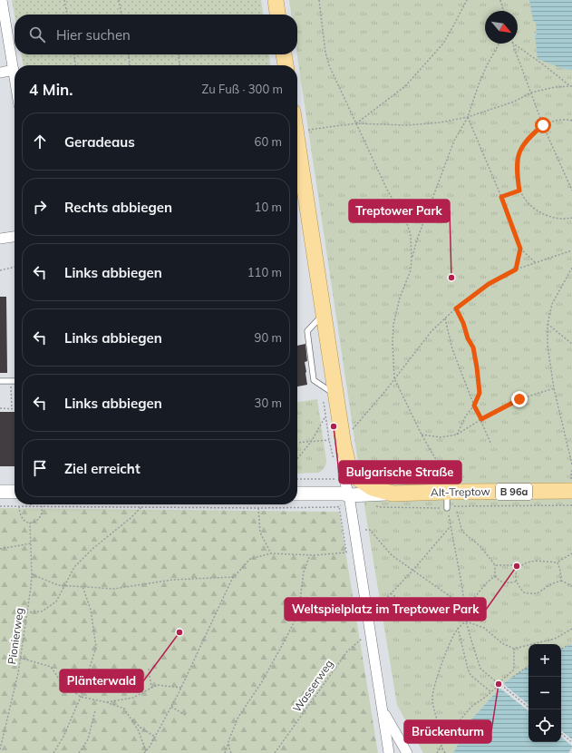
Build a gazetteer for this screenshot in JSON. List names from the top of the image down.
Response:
{
  "streets": {
    "main road": ["Alt-Treptow", "B 96a"],
    "path": ["Pionierweg", "Wasserweg"]
  },
  "crossings": [
    ["Alt-Treptow", "B 96a"]
  ],
  "places": [
    "Treptower Park",
    "Bulgarische Straße",
    "Weltspielplatz im Treptower Park",
    "Plänterwald",
    "Brückenturm"
  ],
  "north": "bottom right",
  "page": {
    "search": "Hier suchen",
    "heading": ["4 Min.", "Zu Fuß · 300 m"],
    "list": [
      ["Geradeaus", "60 m"],
      ["Rechts abbiegen", "10 m"],
      ["Links abbiegen", "110 m"],
      ["Links abbiegen", "90 m"],
      ["Links abbiegen", "30 m"],
      "Ziel erreicht"
    ],
    "map_buttons": ["+", "−"]
  }
}
